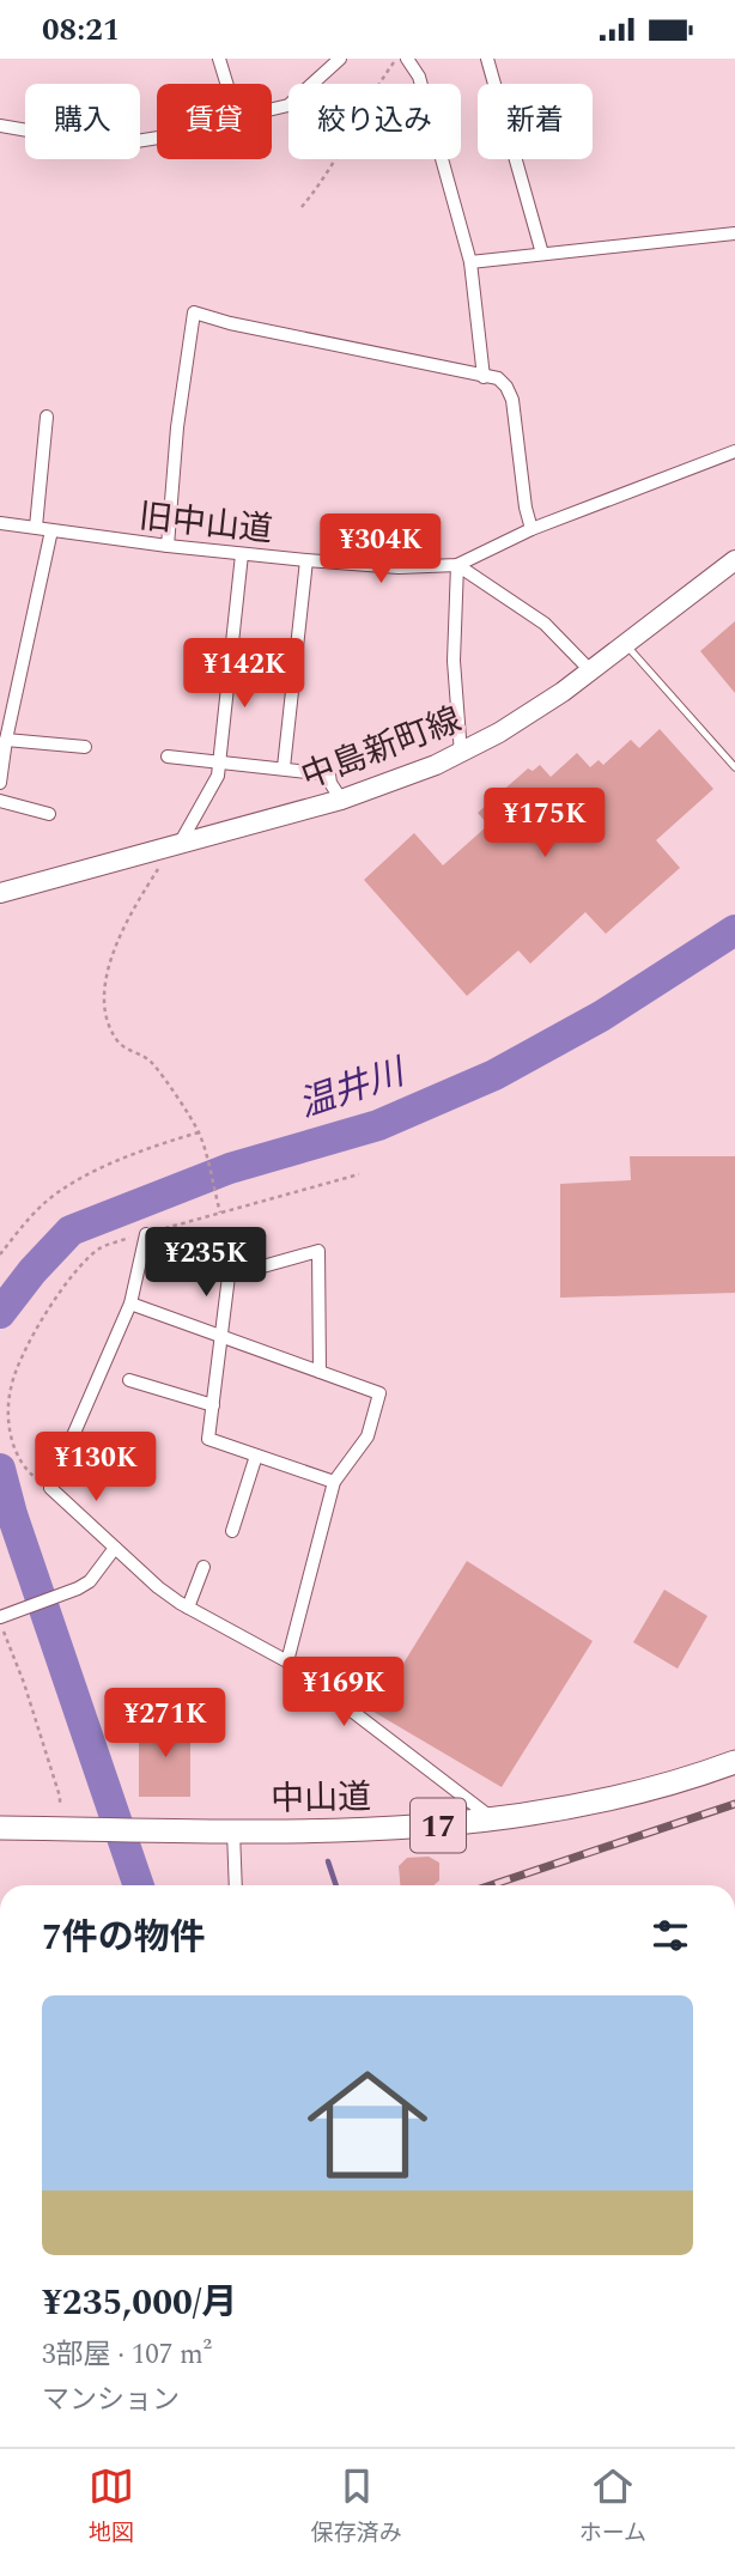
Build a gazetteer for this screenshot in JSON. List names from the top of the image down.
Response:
{
  "streets": {
    "highway": ["中山道", "17"],
    "main road": ["中島新町線"],
    "street": ["旧中山道"]
  },
  "water": ["温井川"],
  "page": {
    "status": "08:21",
    "chip": [
      "購入",
      "賃貸",
      "絞り込み",
      "新着"
    ],
    "price": [
      "¥304K",
      "¥142K",
      "¥175K",
      "¥235K",
      "¥130K",
      "¥169K",
      "¥271K"
    ],
    "heading": "7件の物件",
    "list": [
      {
        "name": "¥235,000/月",
        "note": "3部屋 · 107 m² · マンション"
      }
    ],
    "tabs": ["地図", "保存済み", "ホーム"]
  }
}
